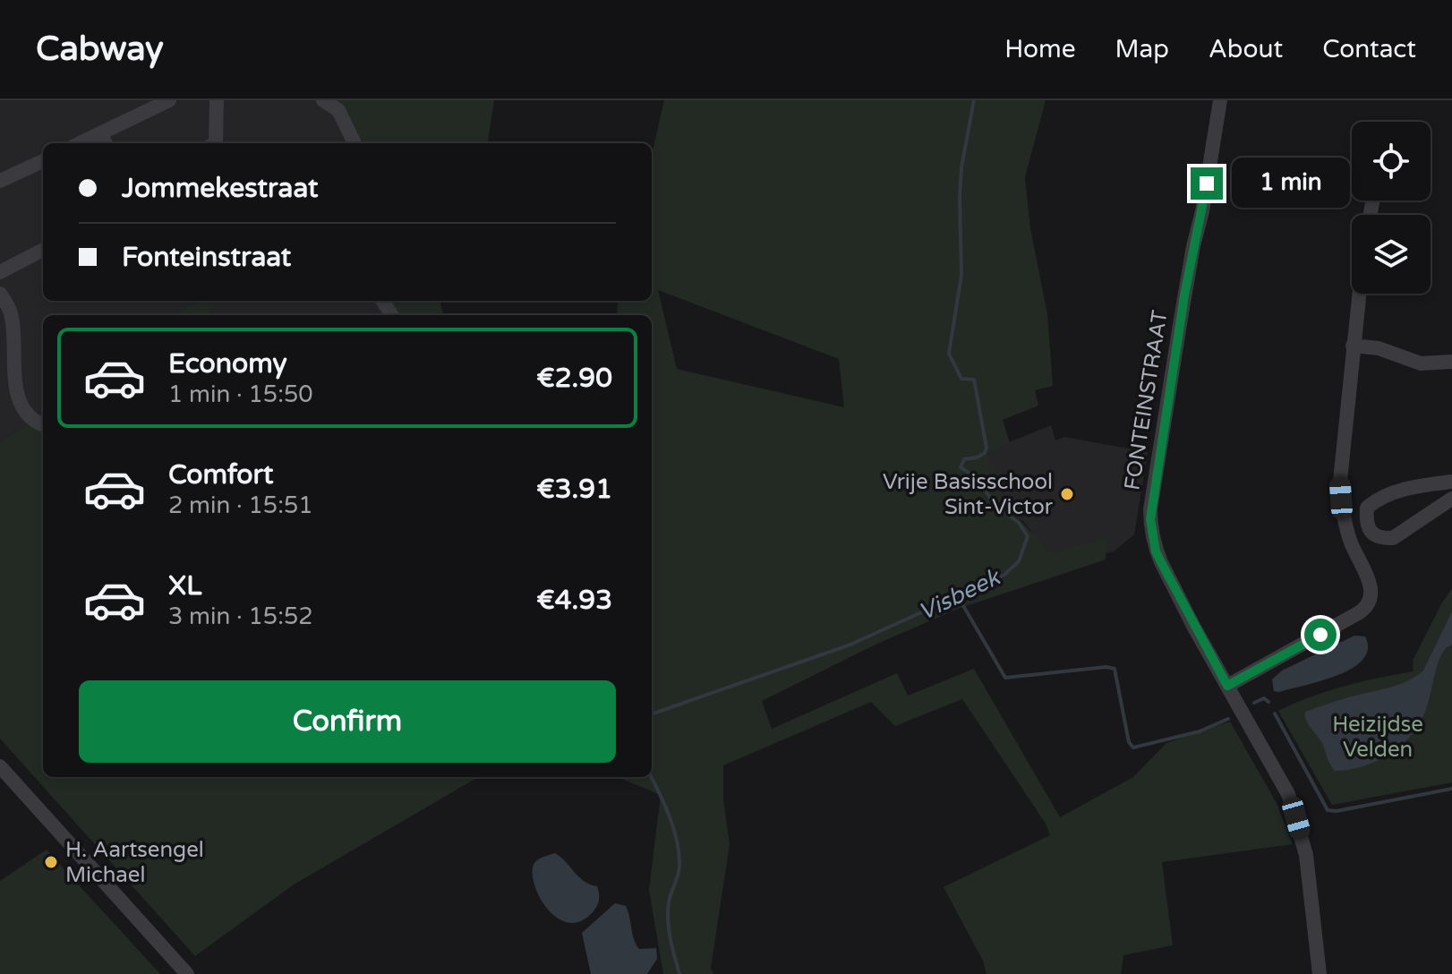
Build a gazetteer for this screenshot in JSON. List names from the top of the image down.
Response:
{
  "streets": {
    "street": ["FONTEINSTRAAT"]
  },
  "water": ["Visbeek"],
  "parks": ["Heizijdse Velden"],
  "places": ["Vrije Basisschool Sint-Victor", "H. Aartsengel Michael"],
  "page": {
    "header": "Cabway",
    "nav": [
      "Home",
      "Map",
      "About",
      "Contact"
    ],
    "banner": ["Jommekestraat", "Fonteinstraat"],
    "bubble": "1 min",
    "list": [
      {
        "name": "Economy",
        "note": "1 min · 15:50",
        "value": "€2.90"
      },
      {
        "name": "Comfort",
        "note": "2 min · 15:51",
        "value": "€3.91"
      },
      {
        "name": "XL",
        "note": "3 min · 15:52",
        "value": "€4.93"
      }
    ],
    "buttons": "Confirm"
  }
}
